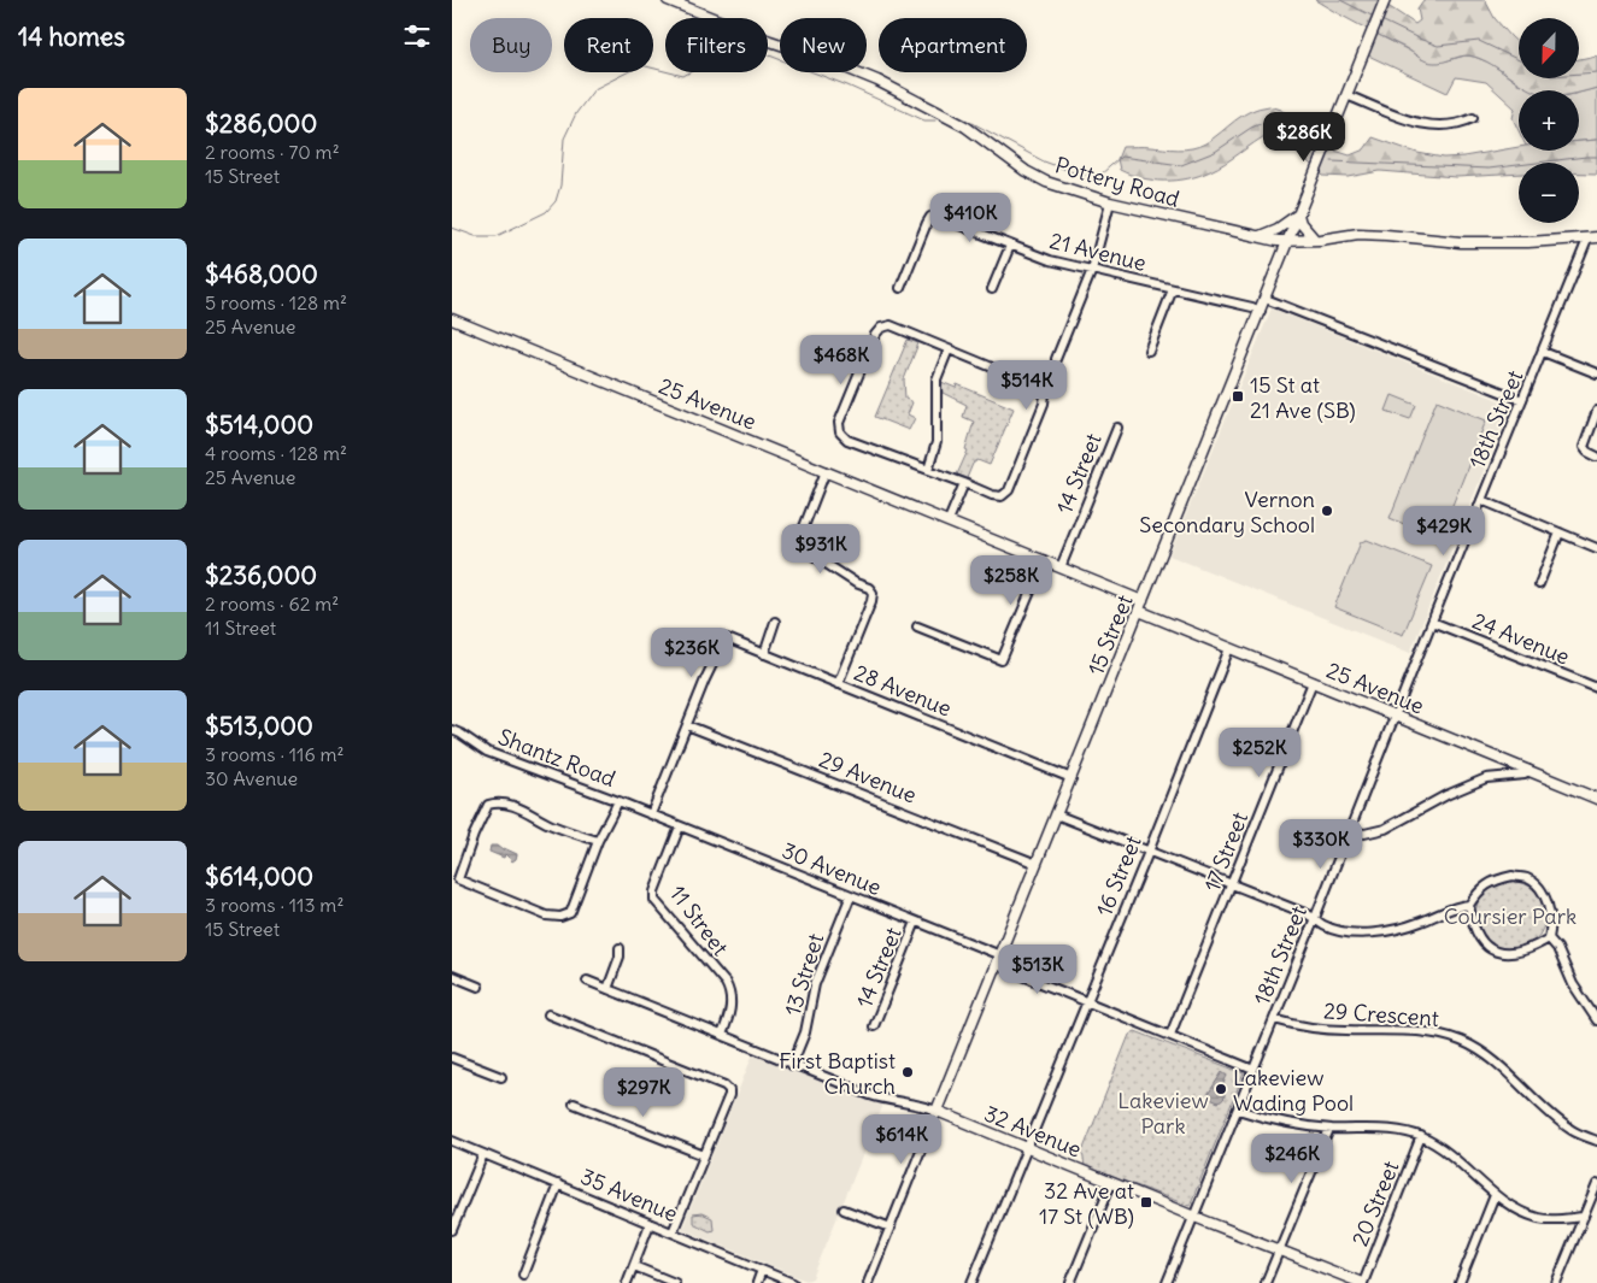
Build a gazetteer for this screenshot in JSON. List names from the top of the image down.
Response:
{
  "streets": {
    "street": [
      "Pottery Road",
      "21 Avenue",
      "25 Avenue",
      "18th Street",
      "14 Street",
      "15 Street",
      "24 Avenue",
      "28 Avenue",
      "Shantz Road",
      "29 Avenue",
      "17 Street",
      "30 Avenue",
      "16 Street",
      "11 Street",
      "13 Street",
      "29 Crescent",
      "32 Avenue",
      "35 Avenue",
      "20 Street"
    ]
  },
  "crossings": [
    ["Pottery Road", "18th Street"],
    ["Pottery Road", "15 Street"],
    ["21 Avenue", "15 Street"],
    ["25 Avenue", "18th Street"],
    ["25 Avenue", "14 Street"],
    ["25 Avenue", "15 Street"],
    ["25 Avenue", "17 Street"],
    ["25 Avenue", "16 Street"],
    ["18th Street", "24 Avenue"],
    ["18th Street", "29 Crescent"],
    ["18th Street", "32 Avenue"],
    ["14 Street", "30 Avenue"],
    ["15 Street", "28 Avenue"],
    ["15 Street", "29 Avenue"],
    ["15 Street", "30 Avenue"],
    ["15 Street", "32 Avenue"],
    ["28 Avenue", "29 Avenue"],
    ["Shantz Road", "30 Avenue"],
    ["30 Avenue", "11 Street"],
    ["30 Avenue", "13 Street"],
    ["16 Street", "32 Avenue"],
    ["11 Street", "32 Avenue"],
    ["13 Street", "32 Avenue"],
    ["32 Avenue", "20 Street"]
  ],
  "parks": ["Coursier Park", "Lakeview Park"],
  "places": {
    "transit": ["15 St at 21 Ave (SB)", "32 Ave at 17 St (WB)"],
    "other": ["Vernon Secondary School", "First Baptist Church", "Lakeview Wading Pool"]
  },
  "north": "bottom",
  "page": {
    "heading": "14 homes",
    "map_buttons": ["+", "−"],
    "chip": [
      "Buy",
      "Rent",
      "Filters",
      "New",
      "Apartment"
    ],
    "list": [
      {
        "name": "$286,000",
        "note": "2 rooms · 70 m² · 15 Street"
      },
      {
        "name": "$468,000",
        "note": "5 rooms · 128 m² · 25 Avenue"
      },
      {
        "name": "$514,000",
        "note": "4 rooms · 128 m² · 25 Avenue"
      },
      {
        "name": "$236,000",
        "note": "2 rooms · 62 m² · 11 Street"
      },
      {
        "name": "$513,000",
        "note": "3 rooms · 116 m² · 30 Avenue"
      },
      {
        "name": "$614,000",
        "note": "3 rooms · 113 m² · 15 Street"
      }
    ],
    "price": [
      "$286K",
      "$410K",
      "$468K",
      "$514K",
      "$429K",
      "$931K",
      "$258K",
      "$236K",
      "$252K",
      "$330K",
      "$513K",
      "$297K",
      "$614K",
      "$246K"
    ]
  }
}
